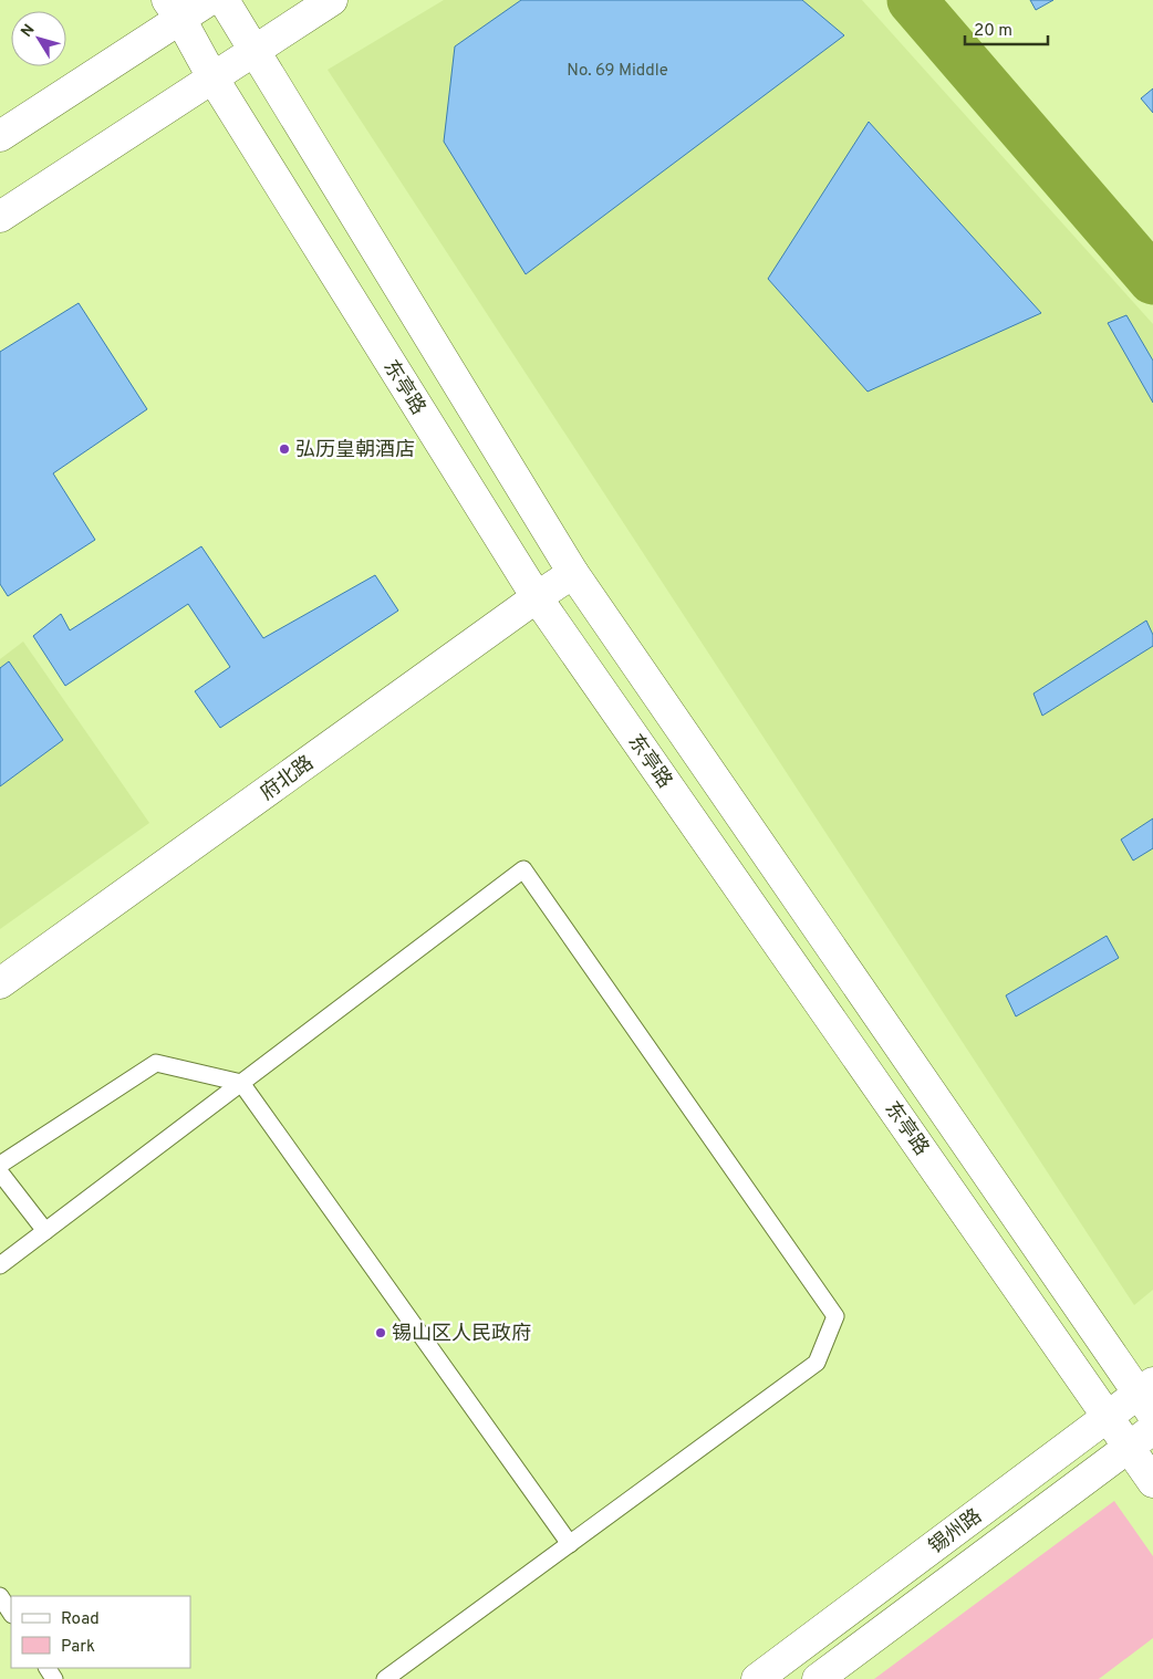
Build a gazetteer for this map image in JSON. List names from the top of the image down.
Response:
{
  "streets": {
    "main road": ["东亭路", "府北路", "锡州路"]
  },
  "crossings": [
    ["东亭路", "府北路"],
    ["东亭路", "锡州路"]
  ],
  "places": ["弘历皇朝酒店", "锡山区人民政府"],
  "house_numbers": ["No. 69 Middle"],
  "legend": ["Road", "Park"],
  "scale_bar": "20 m",
  "north": "top left"
}
